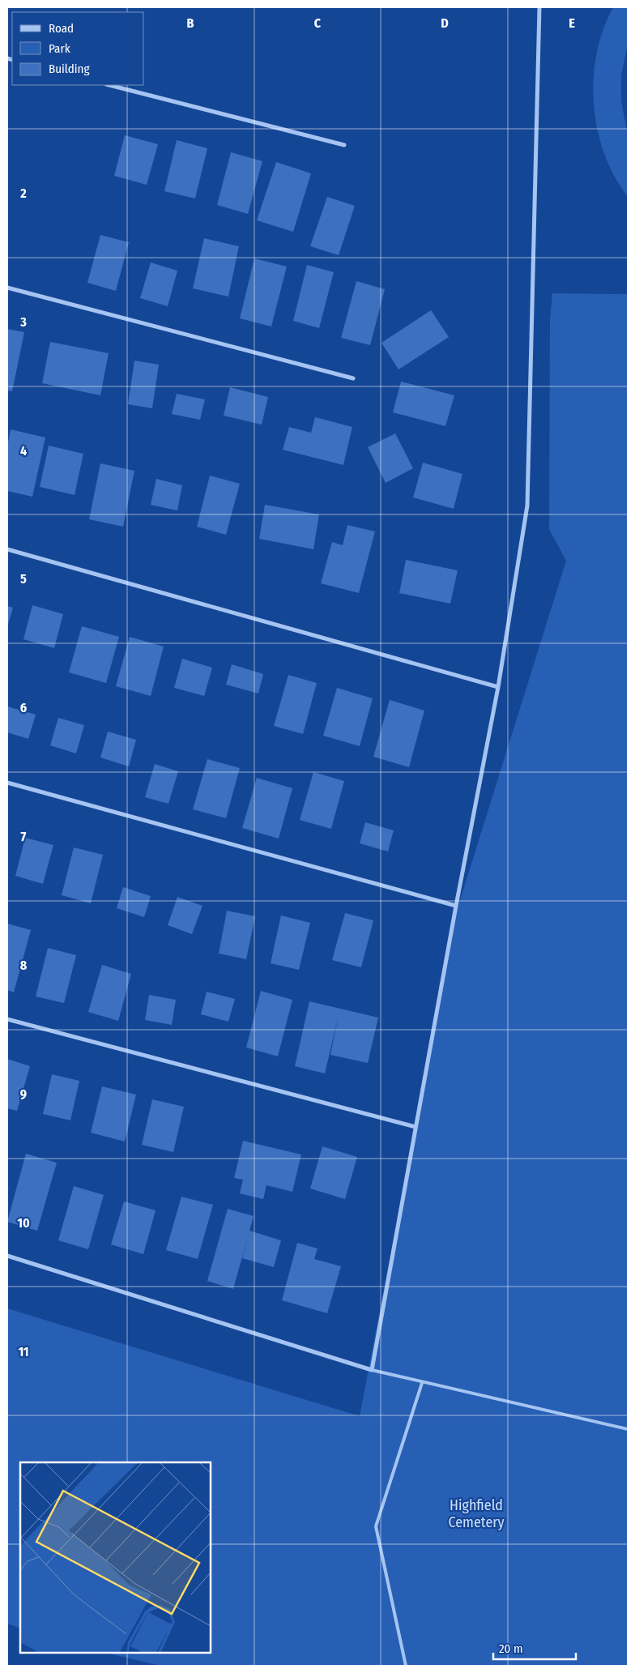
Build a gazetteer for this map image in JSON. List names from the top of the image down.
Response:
{
  "parks": ["Highfield Cemetery"],
  "legend": ["Road", "Park", "Building"],
  "scale_bar": "20 m",
  "grid": {
    "columns": [
      "B",
      "C",
      "D",
      "E"
    ],
    "rows": [
      "2",
      "3",
      "4",
      "5",
      "6",
      "7",
      "8",
      "9",
      "10",
      "11"
    ]
  }
}
